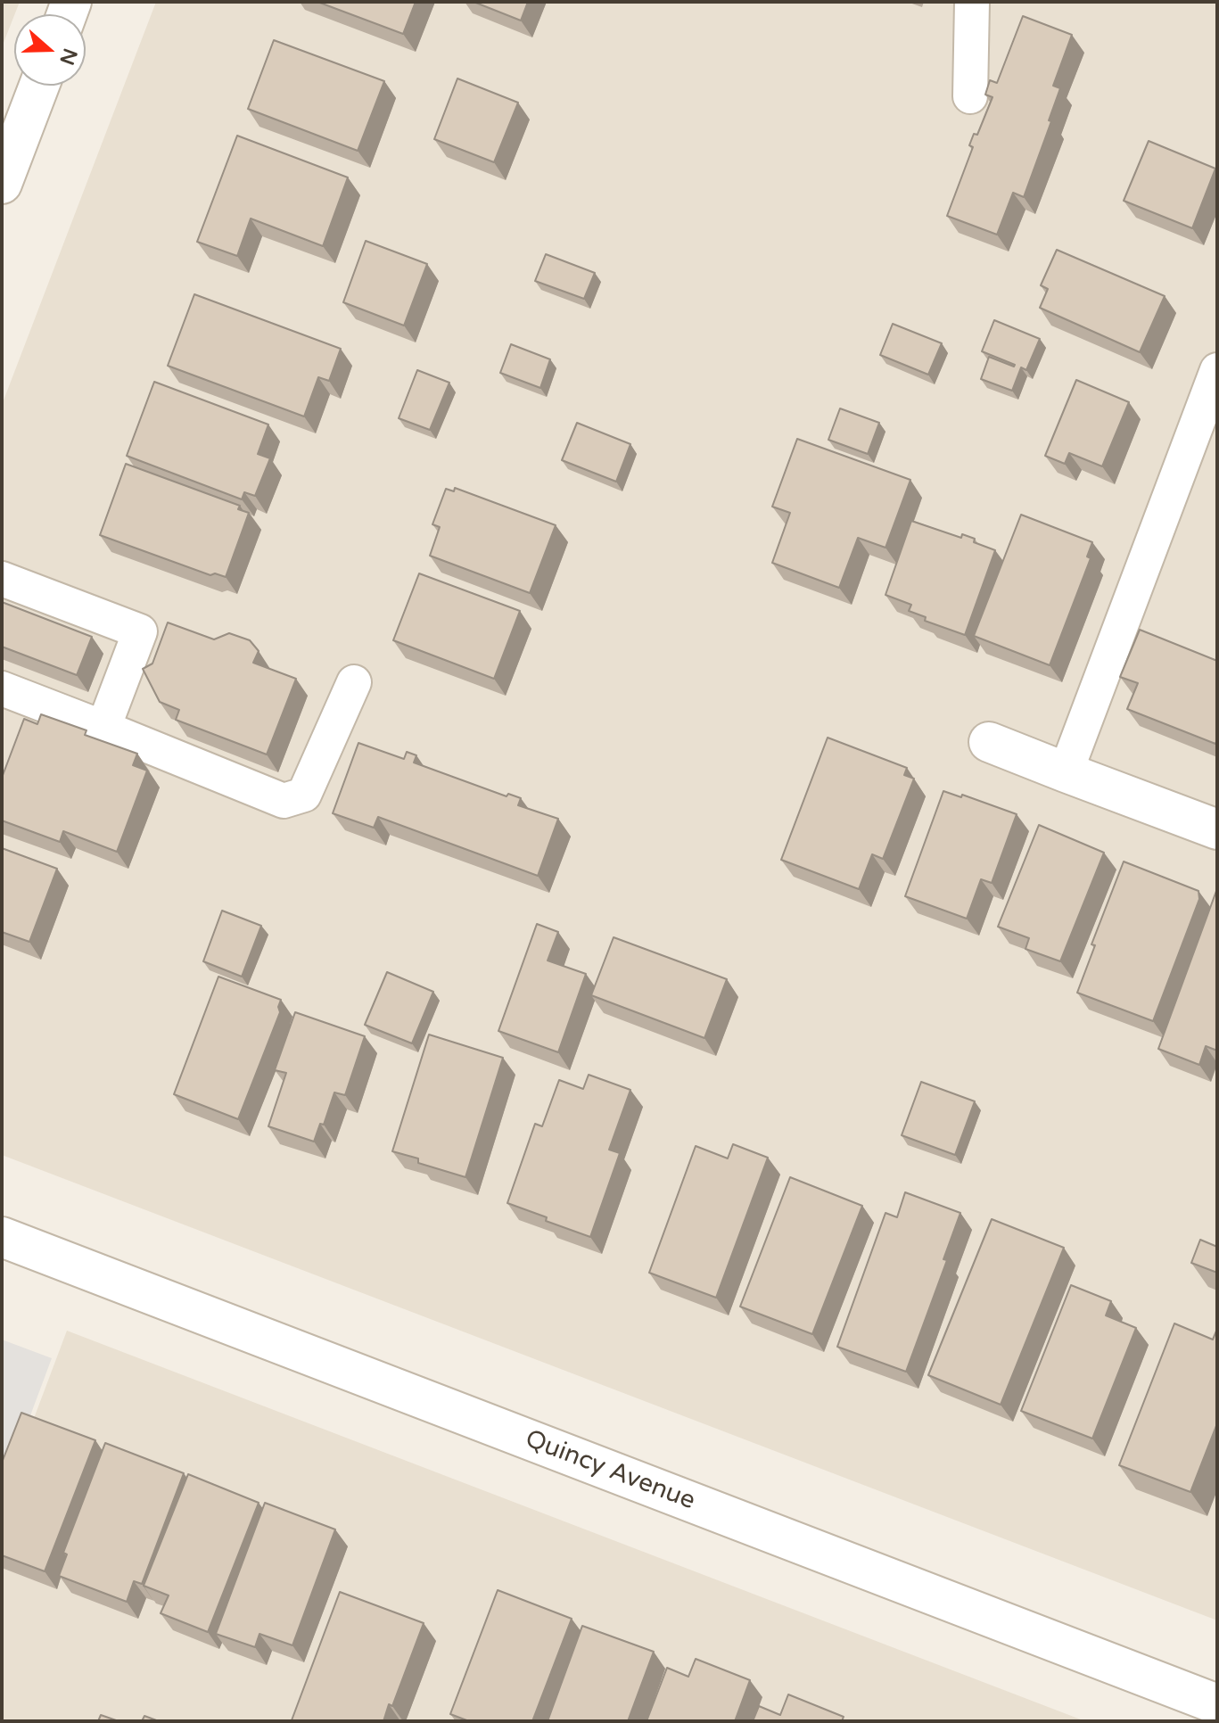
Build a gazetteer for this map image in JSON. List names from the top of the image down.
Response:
{
  "streets": {
    "street": ["Quincy Avenue"]
  },
  "north": "right"
}
